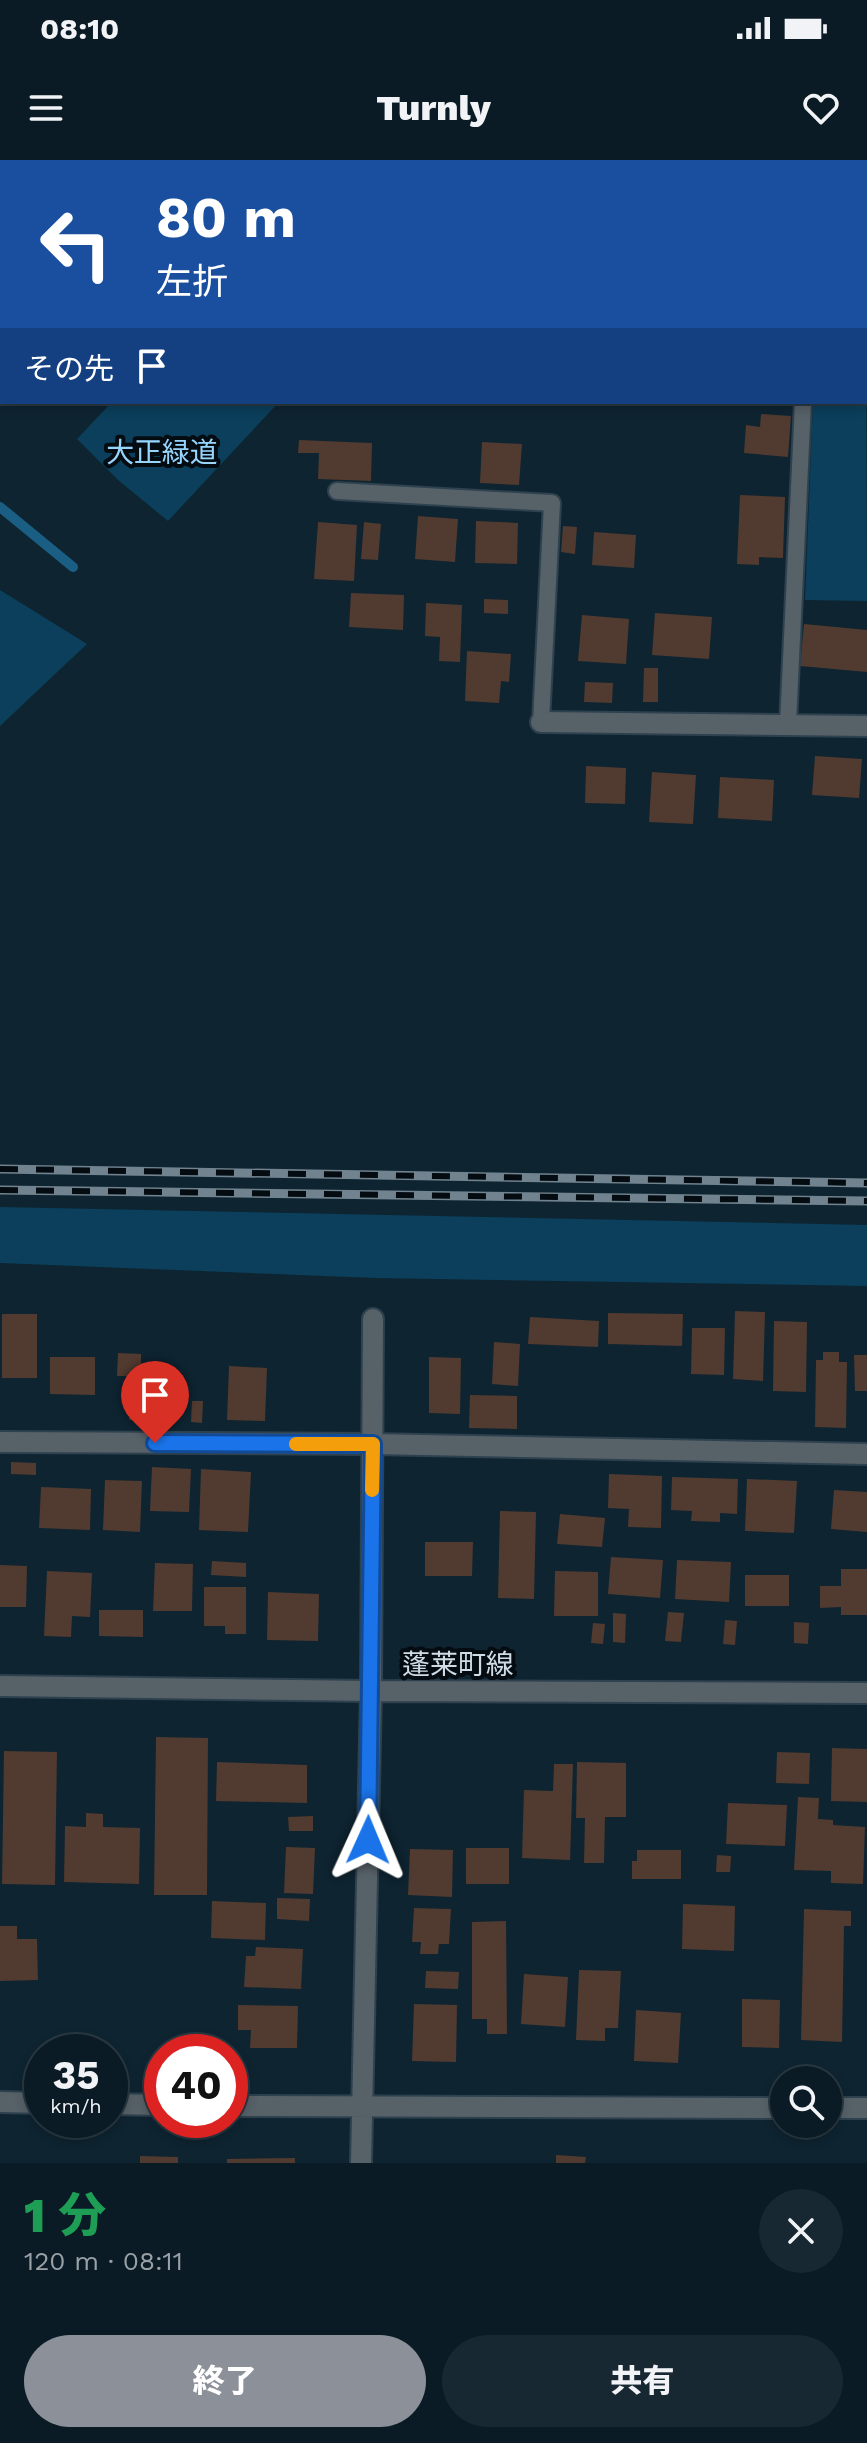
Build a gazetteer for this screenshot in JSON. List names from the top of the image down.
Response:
{
  "streets": {
    "street": ["蓬莱町線"]
  },
  "parks": ["大正緑道"],
  "page": {
    "status": "08:10",
    "header": "Turnly",
    "turn": ["80 m", "左折"],
    "then": "その先",
    "speed": "35 km/h",
    "limit": "40",
    "heading": ["1 分", "120 m · 08:11"],
    "buttons": ["終了", "共有"]
  }
}
